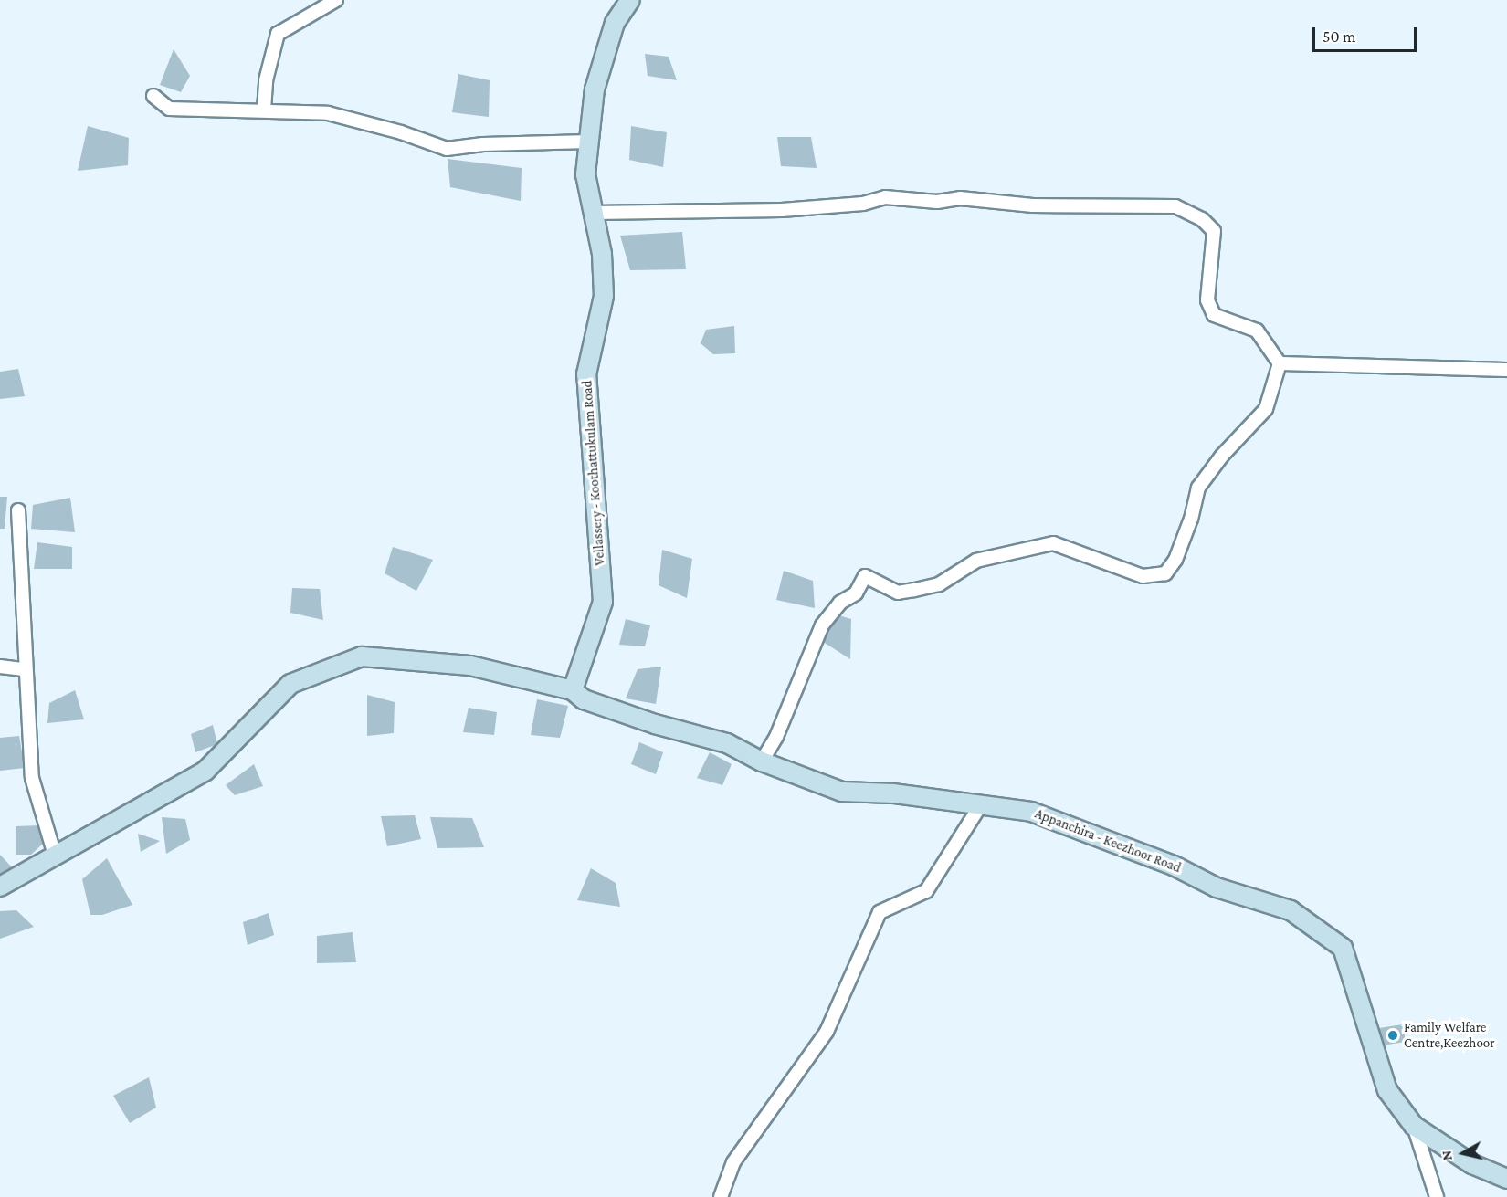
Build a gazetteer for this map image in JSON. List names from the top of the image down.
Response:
{
  "streets": {
    "main road": ["Vellassery - Koothattukulam Road", "Appanchira - Keezhoor Road"]
  },
  "crossings": [
    ["Vellassery - Koothattukulam Road", "Appanchira - Keezhoor Road"]
  ],
  "places": ["Family Welfare Centre,Keezhoor"],
  "scale_bar": "50 m",
  "north": "left"
}
